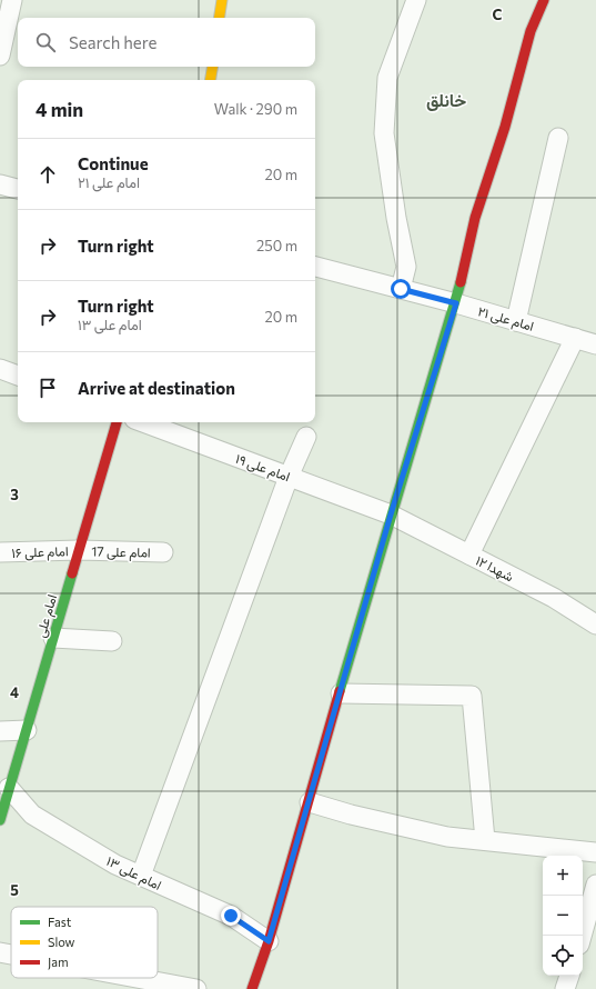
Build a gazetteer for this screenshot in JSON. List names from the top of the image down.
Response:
{
  "streets": {
    "street": [
      "امام علی ۲۱",
      "امام علی ۱۹",
      "امام علی ۱۶",
      "امام علی 17",
      "شهدا ۱۲",
      "امام علی",
      "امام علی ۱۳"
    ]
  },
  "crossings": [
    ["امام علی ۱۹", "شهدا ۱۲"],
    ["امام علی ۱۶", "امام علی 17"],
    ["امام علی ۱۶", "امام علی"],
    ["امام علی 17", "امام علی"],
    ["امام علی", "امام علی ۱۳"]
  ],
  "districts": ["خانلق"],
  "legend": ["Fast", "Slow", "Jam"],
  "page": {
    "search": "Search here",
    "heading": ["4 min", "Walk · 290 m"],
    "list": [
      ["Continue", "امام علی ۲۱", "20 m"],
      ["Turn right", "250 m"],
      ["Turn right", "امام علی ۱۳", "20 m"],
      "Arrive at destination"
    ],
    "map_buttons": ["+", "−"]
  },
  "grid": {
    "columns": ["C"],
    "rows": ["3", "4", "5"]
  }
}
